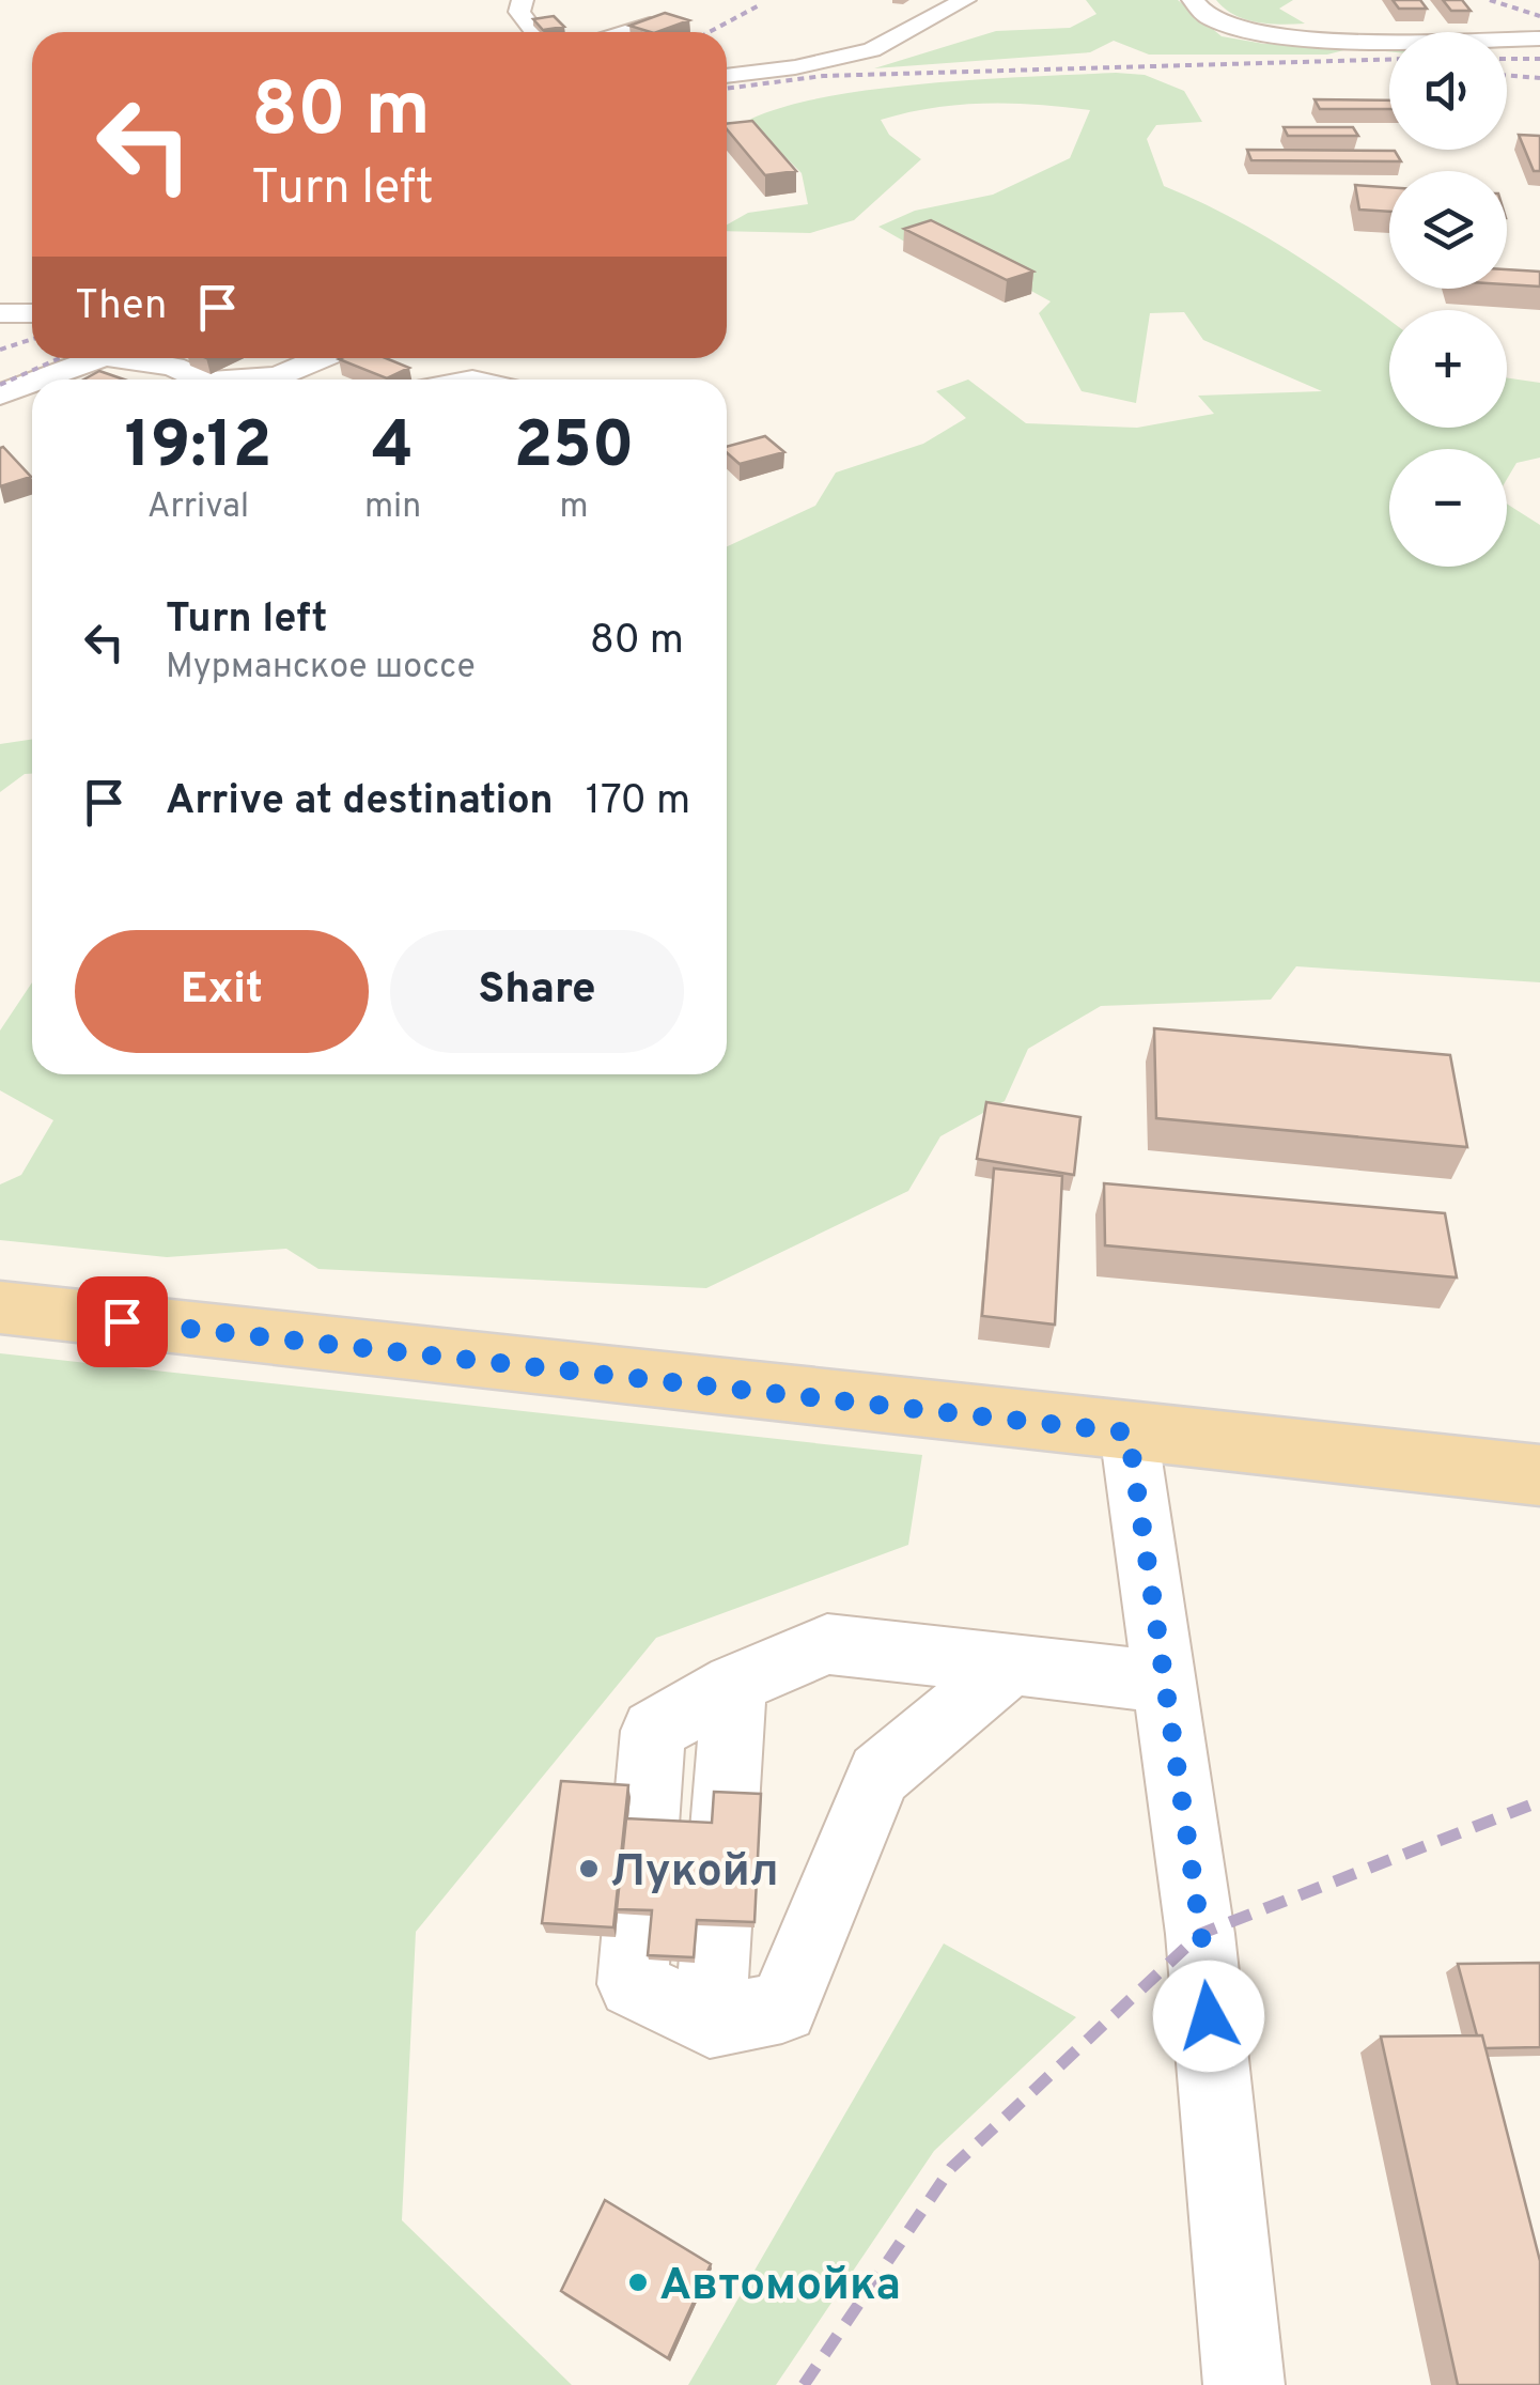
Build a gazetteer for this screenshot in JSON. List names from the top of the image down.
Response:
{
  "places": ["Лукойл", "Автомойка"],
  "page": {
    "map_buttons": ["+", "−"],
    "turn": ["80 m", "Turn left"],
    "then": "Then",
    "eta": [
      "19:12",
      "Arrival",
      "4",
      "min",
      "250",
      "m"
    ],
    "list": [
      {
        "name": "Turn left",
        "note": "Мурманское шоссе",
        "value": "80 m"
      },
      {
        "name": "Arrive at destination",
        "value": "170 m"
      }
    ],
    "buttons": ["Exit", "Share"]
  }
}
